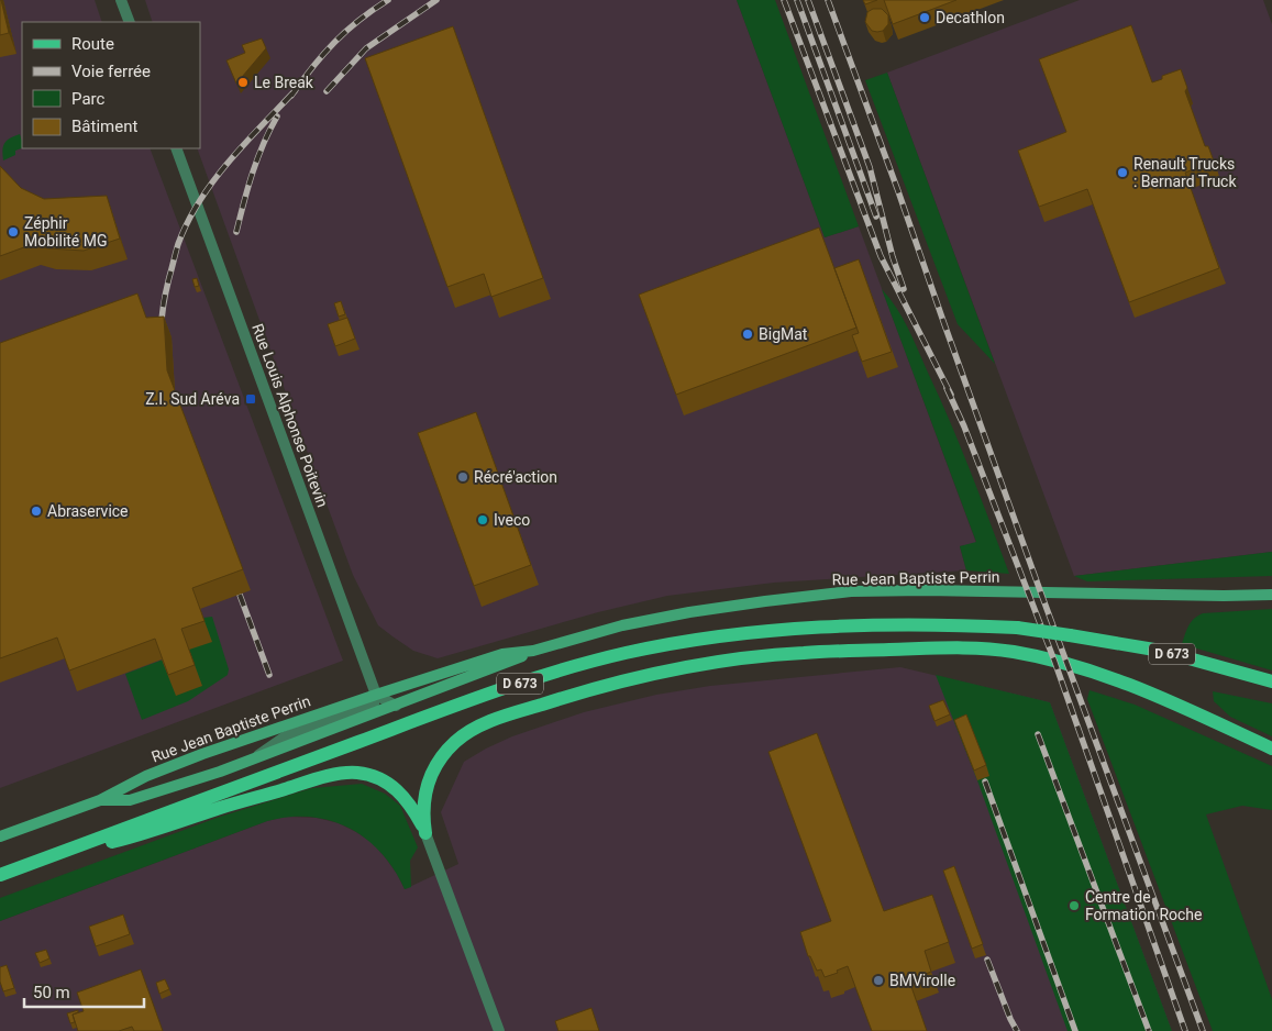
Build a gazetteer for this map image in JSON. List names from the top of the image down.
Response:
{
  "streets": {
    "main road": ["Rue Jean Baptiste Perrin", "D 673"],
    "street": ["Rue Louis Alphonse Poitevin"]
  },
  "crossings": [
    ["Rue Louis Alphonse Poitevin", "Rue Jean Baptiste Perrin"]
  ],
  "places": {
    "other": [
      "Decathlon",
      "Le Break",
      "Renault Trucks : Bernard Truck",
      "Zéphir Mobilité MG",
      "BigMat",
      "Récré'action",
      "Abraservice",
      "Iveco",
      "Centre de Formation Roche",
      "BMVirolle"
    ],
    "transit": ["Z.I. Sud Aréva"]
  },
  "legend": [
    "Route",
    "Voie ferrée",
    "Parc",
    "Bâtiment"
  ],
  "scale_bar": "50 m"
}
